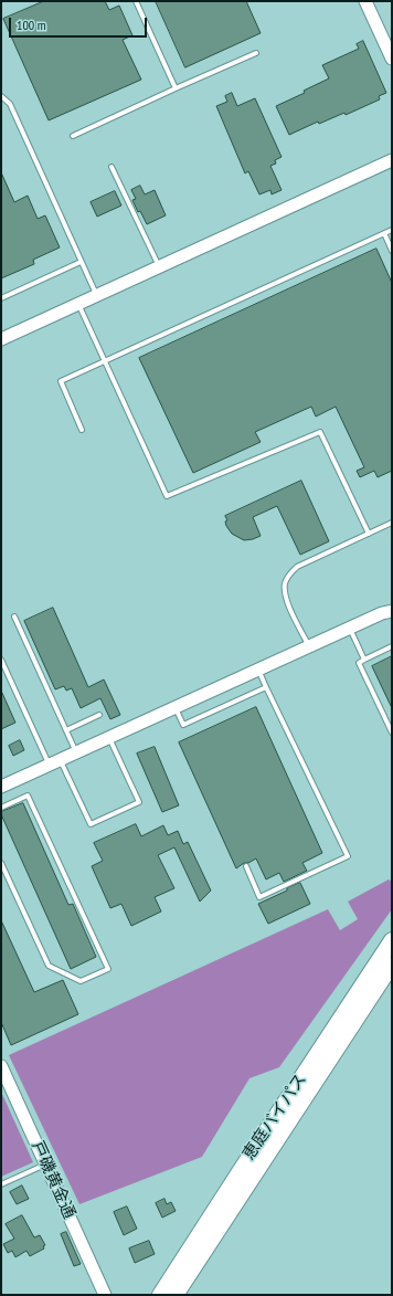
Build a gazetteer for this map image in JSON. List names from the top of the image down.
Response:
{
  "streets": {
    "highway": ["恵庭バイパス"],
    "street": ["戸磯黄金通"]
  },
  "scale_bar": "100 m"
}
